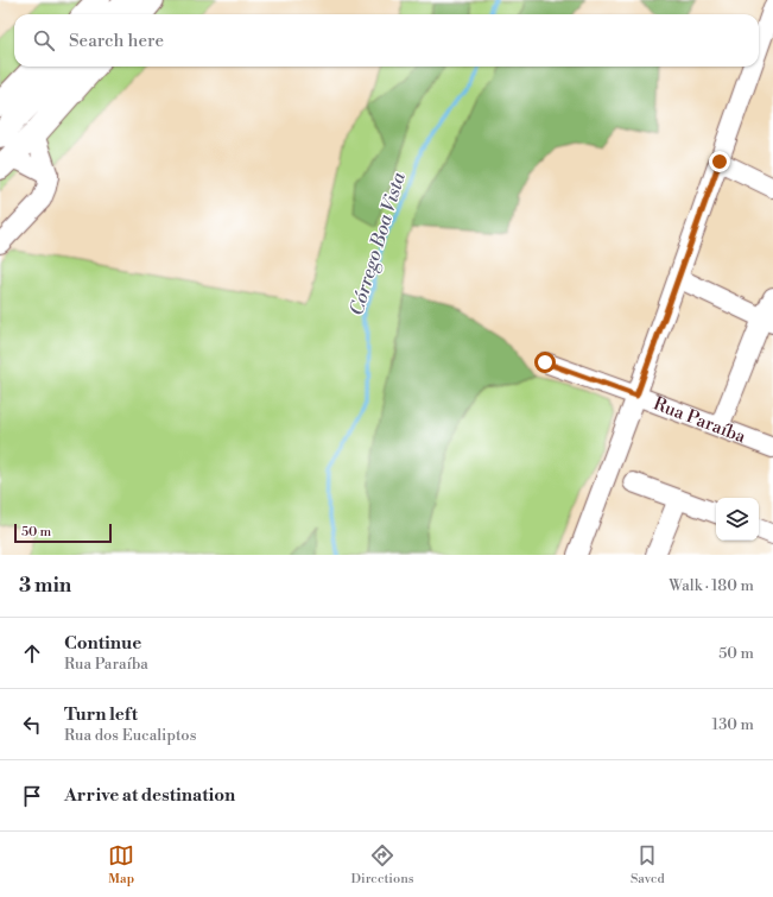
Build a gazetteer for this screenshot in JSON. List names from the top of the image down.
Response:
{
  "streets": {
    "street": ["Rua Paraíba"]
  },
  "water": ["Córrego Boa Vista"],
  "scale_bar": "50 m",
  "page": {
    "search": "Search here",
    "scale": "50 m",
    "heading": ["3 min", "Walk · 180 m"],
    "list": [
      ["Continue", "Rua Paraíba", "50 m"],
      ["Turn left", "Rua dos Eucaliptos", "130 m"],
      "Arrive at destination"
    ],
    "nav": ["Map", "Directions", "Saved"]
  }
}
